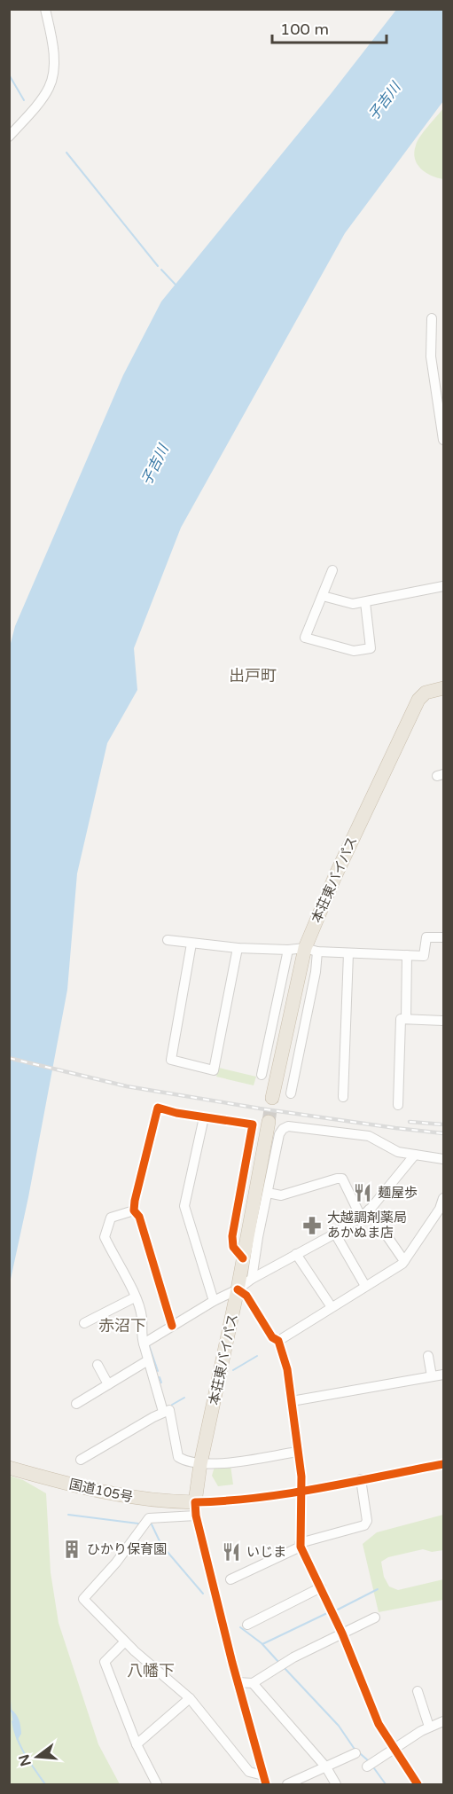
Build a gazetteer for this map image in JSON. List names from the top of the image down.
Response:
{
  "streets": {
    "highway": ["本荘東バイパス", "国道105号"]
  },
  "crossings": [
    ["本荘東バイパス", "国道105号"]
  ],
  "districts": ["出戸町", "赤沼下", "八幡下"],
  "water": ["子吉川"],
  "places": {
    "restaurant": ["麺屋歩", "いじま"],
    "pharmacy": ["大越調剤薬局 あかぬま店"],
    "building": ["ひかり保育園"]
  },
  "scale_bar": "100 m",
  "north": "left"
}
